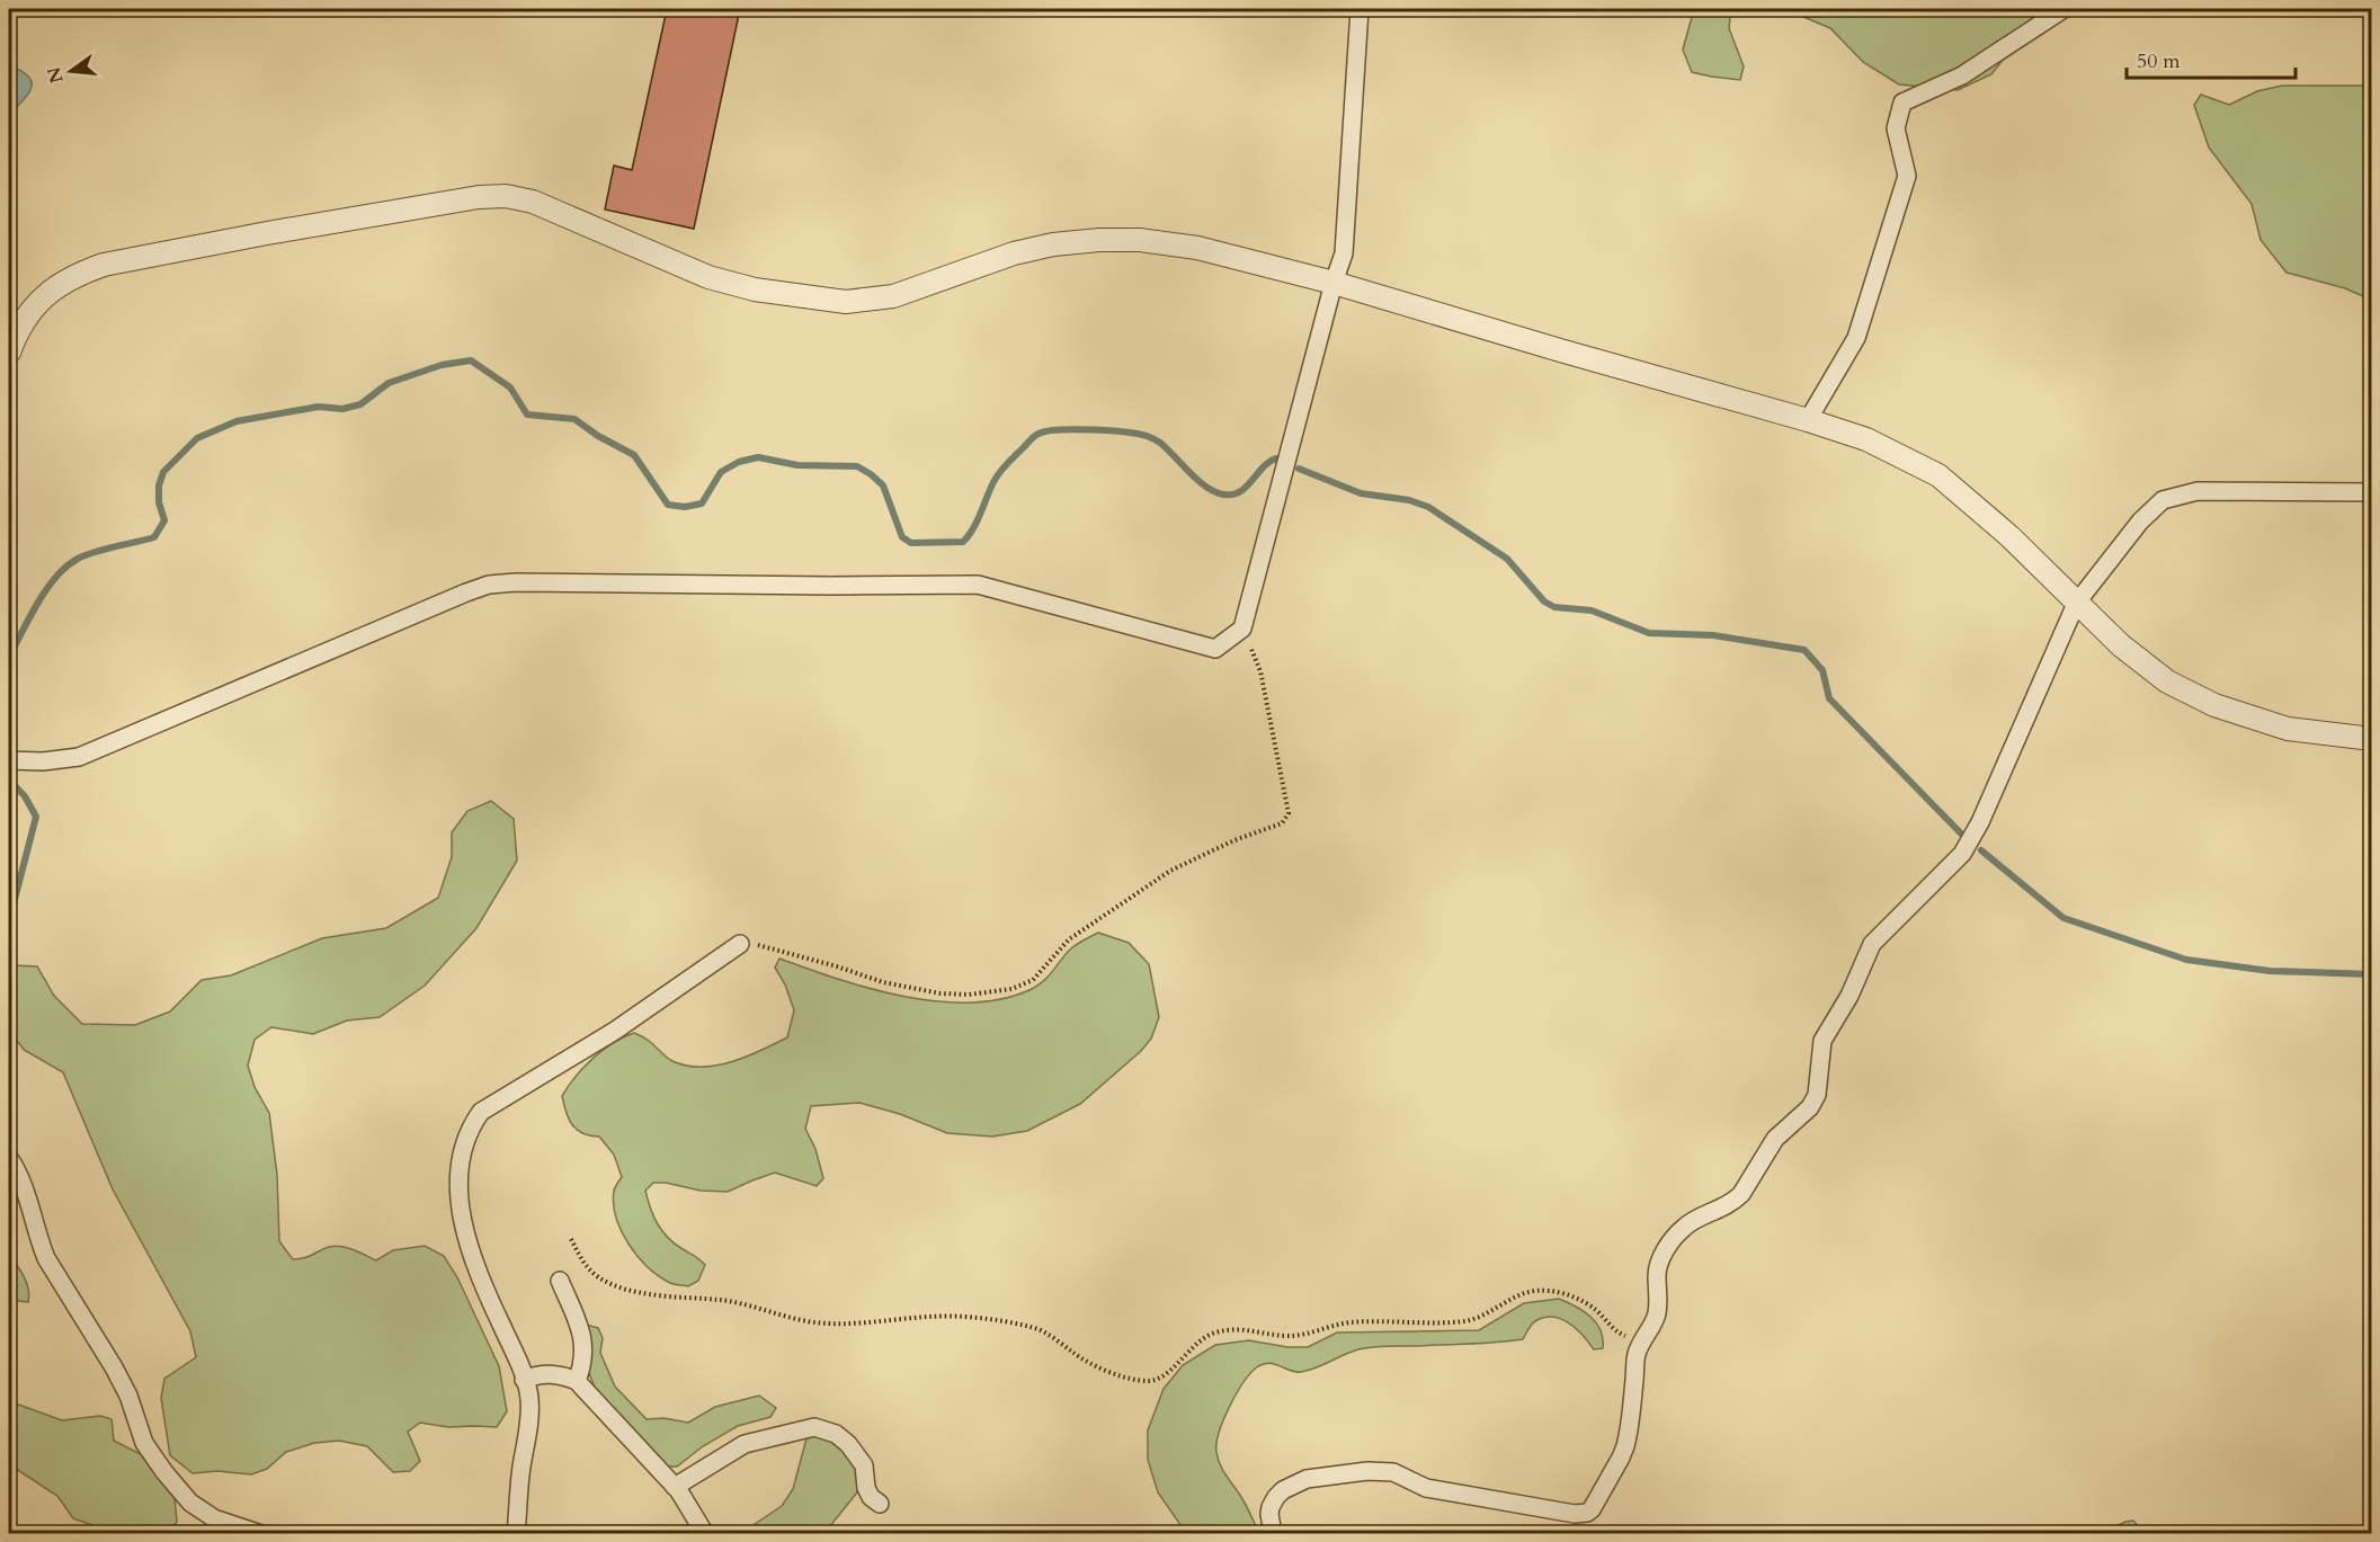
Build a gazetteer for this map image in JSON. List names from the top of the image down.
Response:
{
  "scale_bar": "50 m",
  "north": "left"
}
